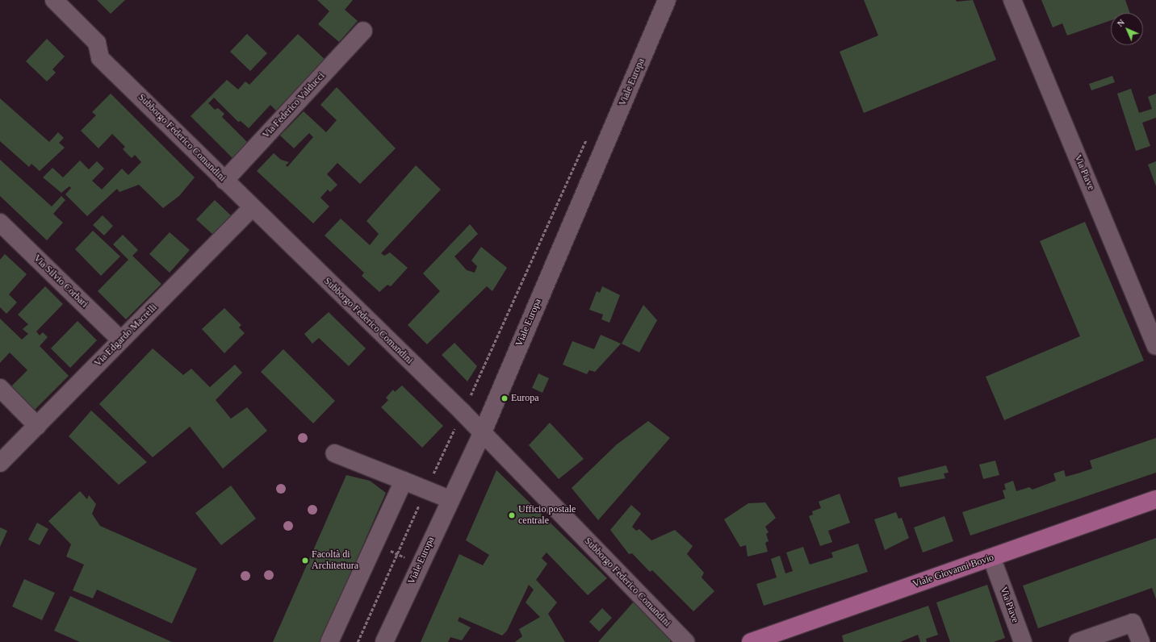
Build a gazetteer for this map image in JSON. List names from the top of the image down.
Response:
{
  "streets": {
    "main road": ["Viale Giovanni Bovio"],
    "street": [
      "Viale Europa",
      "Via Federico Valducci",
      "Subborgo Federico Comandini",
      "Via Piave",
      "Via Silvio Corbari",
      "Via Edgardo Macrelli"
    ]
  },
  "crossings": [
    ["Viale Europa", "Subborgo Federico Comandini"],
    ["Via Federico Valducci", "Subborgo Federico Comandini"],
    ["Subborgo Federico Comandini", "Via Edgardo Macrelli"],
    ["Via Silvio Corbari", "Via Edgardo Macrelli"]
  ],
  "places": ["Europa", "Ufficio postale centrale", "Facoltà di Architettura"],
  "north": "top left"
}
